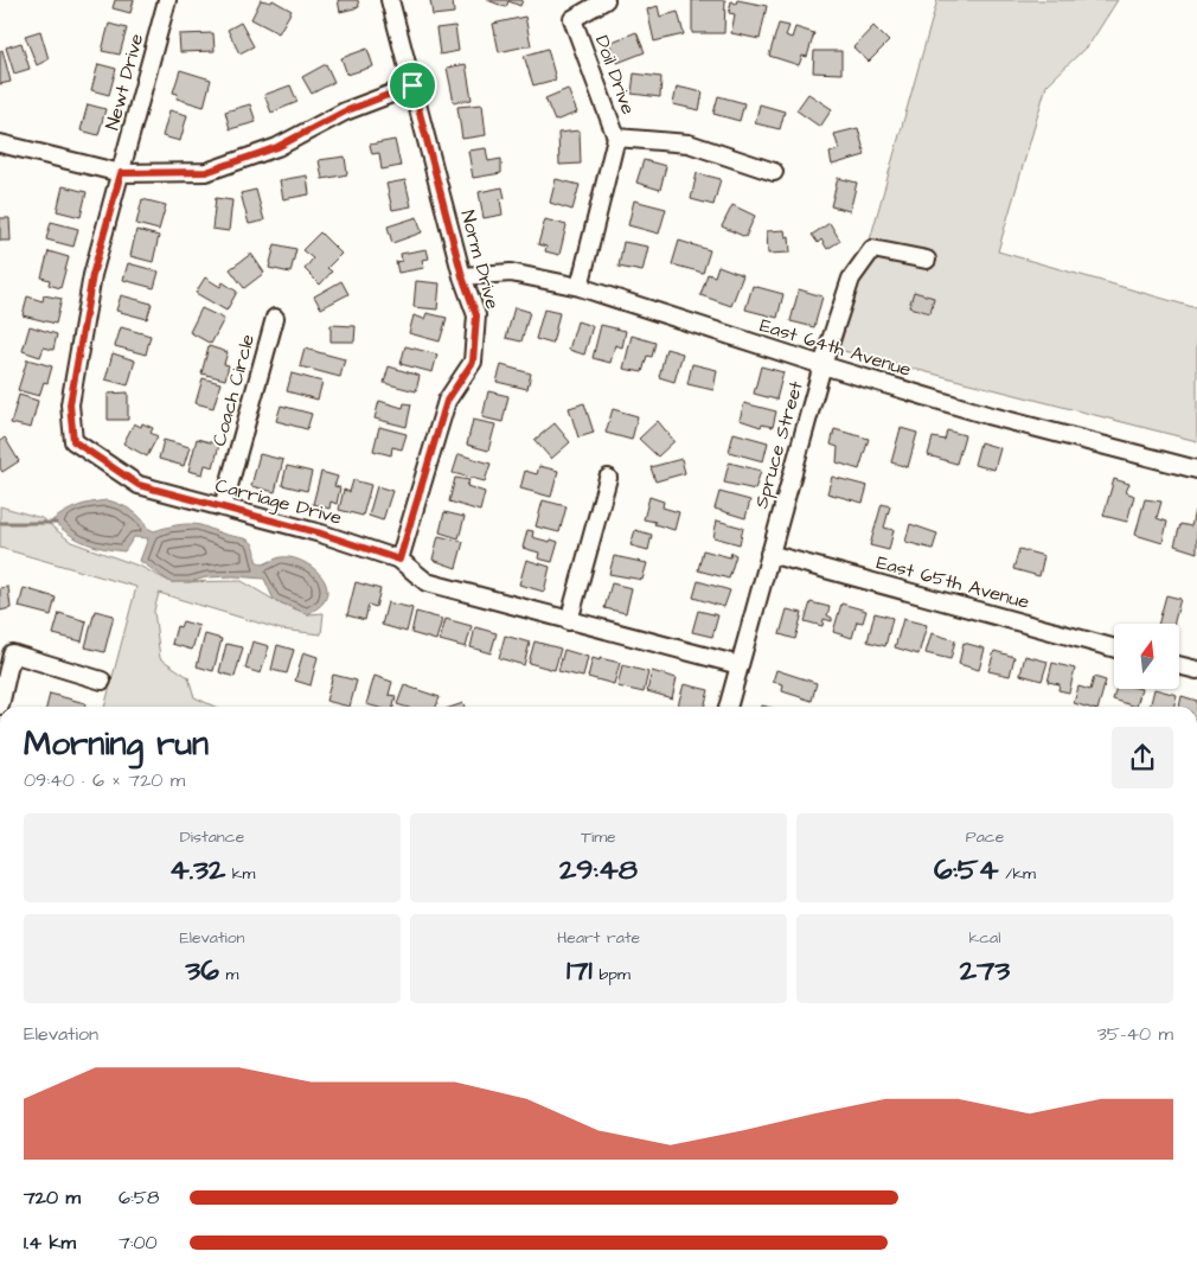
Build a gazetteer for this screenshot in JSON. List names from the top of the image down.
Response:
{
  "streets": {
    "street": [
      "Doil Drive",
      "Newt Drive",
      "Norm Drive",
      "East 64th Avenue",
      "Coach Circle",
      "Spruce Street",
      "Carriage Drive",
      "East 65th Avenue"
    ]
  },
  "crossings": [
    ["Doil Drive", "East 64th Avenue"],
    ["Newt Drive", "Carriage Drive"],
    ["Norm Drive", "East 64th Avenue"],
    ["Norm Drive", "Carriage Drive"],
    ["East 64th Avenue", "Spruce Street"],
    ["Coach Circle", "Carriage Drive"],
    ["Spruce Street", "Carriage Drive"],
    ["Spruce Street", "East 65th Avenue"]
  ],
  "north": "top",
  "page": {
    "heading": ["Morning run", "09:40 · 6 × 720 m"],
    "stats": [
      ["Distance", "4.32 km"],
      ["Time", "29:48"],
      ["Pace", "6:54 /km"],
      ["Elevation", "36 m"],
      ["Heart rate", "171 bpm"],
      ["kcal", "273"]
    ],
    "chart": ["Elevation", "35–40 m"],
    "list": [
      {
        "name": "720 m",
        "note": "6:58"
      },
      {
        "name": "1.4 km",
        "note": "7:00"
      }
    ]
  }
}
